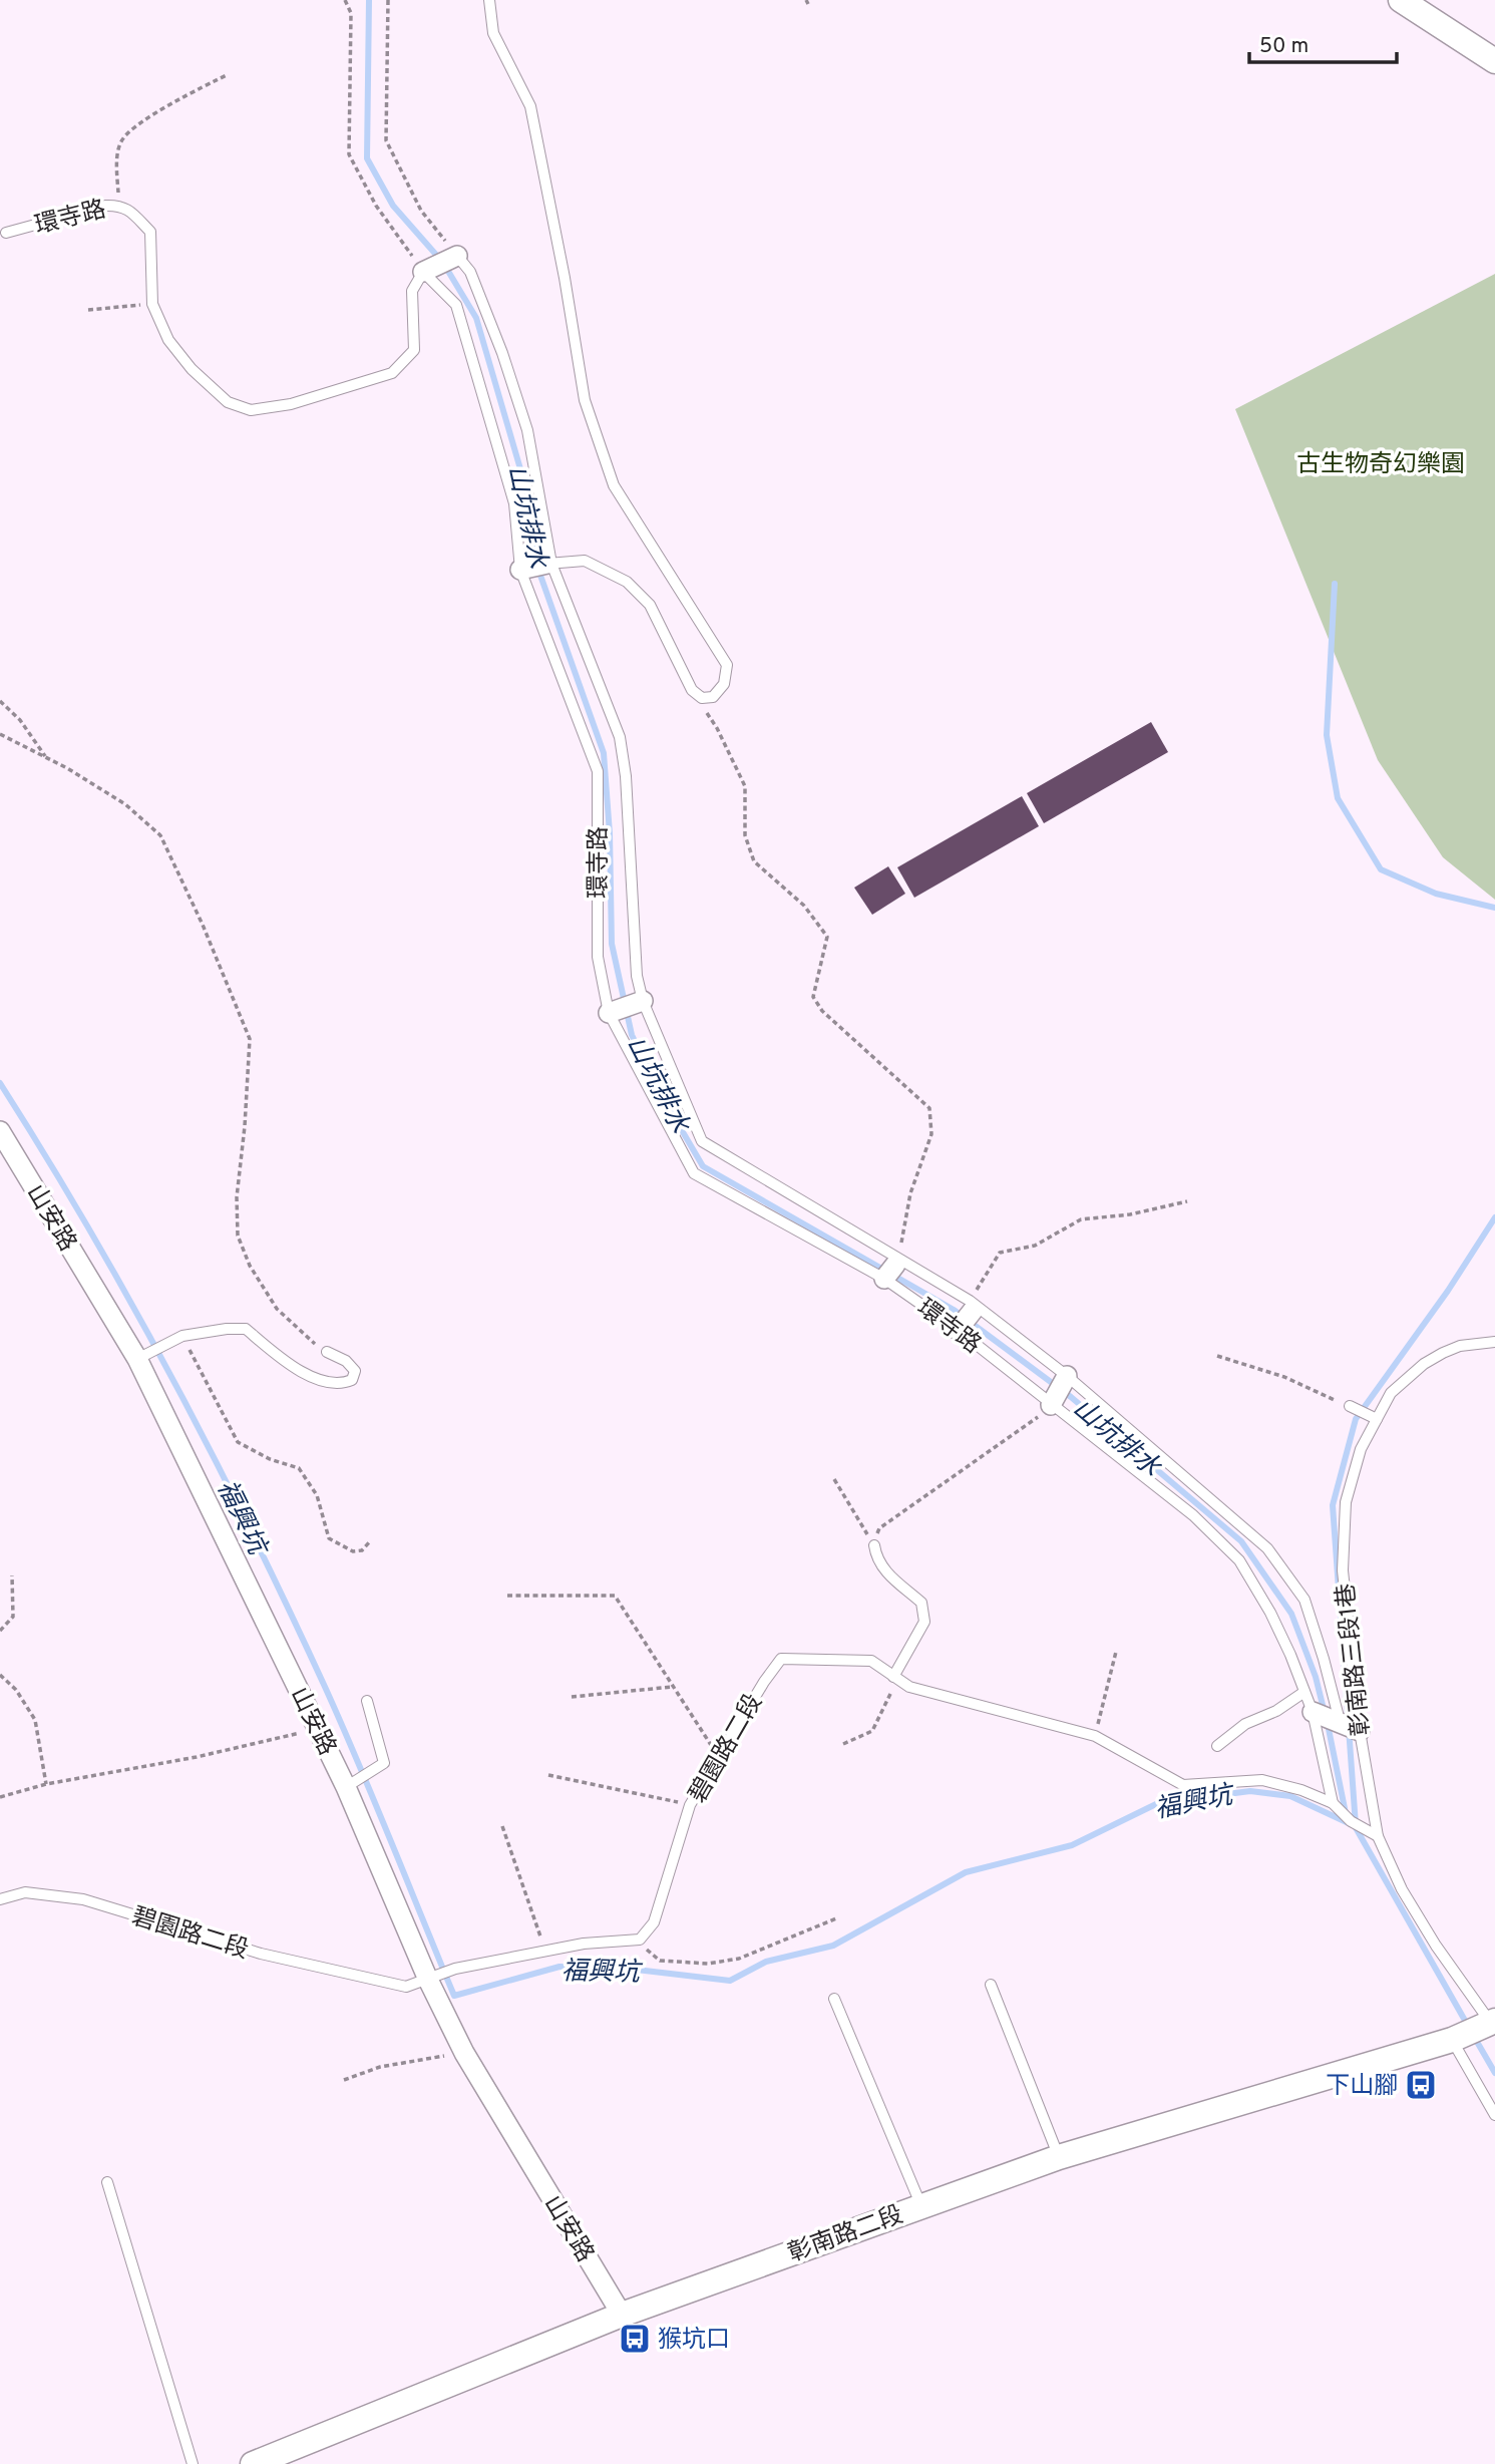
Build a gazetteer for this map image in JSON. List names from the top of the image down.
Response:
{
  "streets": {
    "street": ["山安路", "彰南路二段"],
    "lane": ["環寺路", "彰南路三段1巷", "碧園路二段"]
  },
  "crossings": [
    ["環寺路", "碧園路二段"],
    ["山安路", "碧園路二段"],
    ["山安路", "彰南路二段"],
    ["彰南路三段1巷", "碧園路二段"],
    ["彰南路三段1巷", "彰南路二段"]
  ],
  "water": ["山坑排水", "福興坑"],
  "parks": ["古生物奇幻樂園"],
  "places": {
    "bus stop": ["下山腳", "猴坑口"]
  },
  "scale_bar": "50 m"
}
